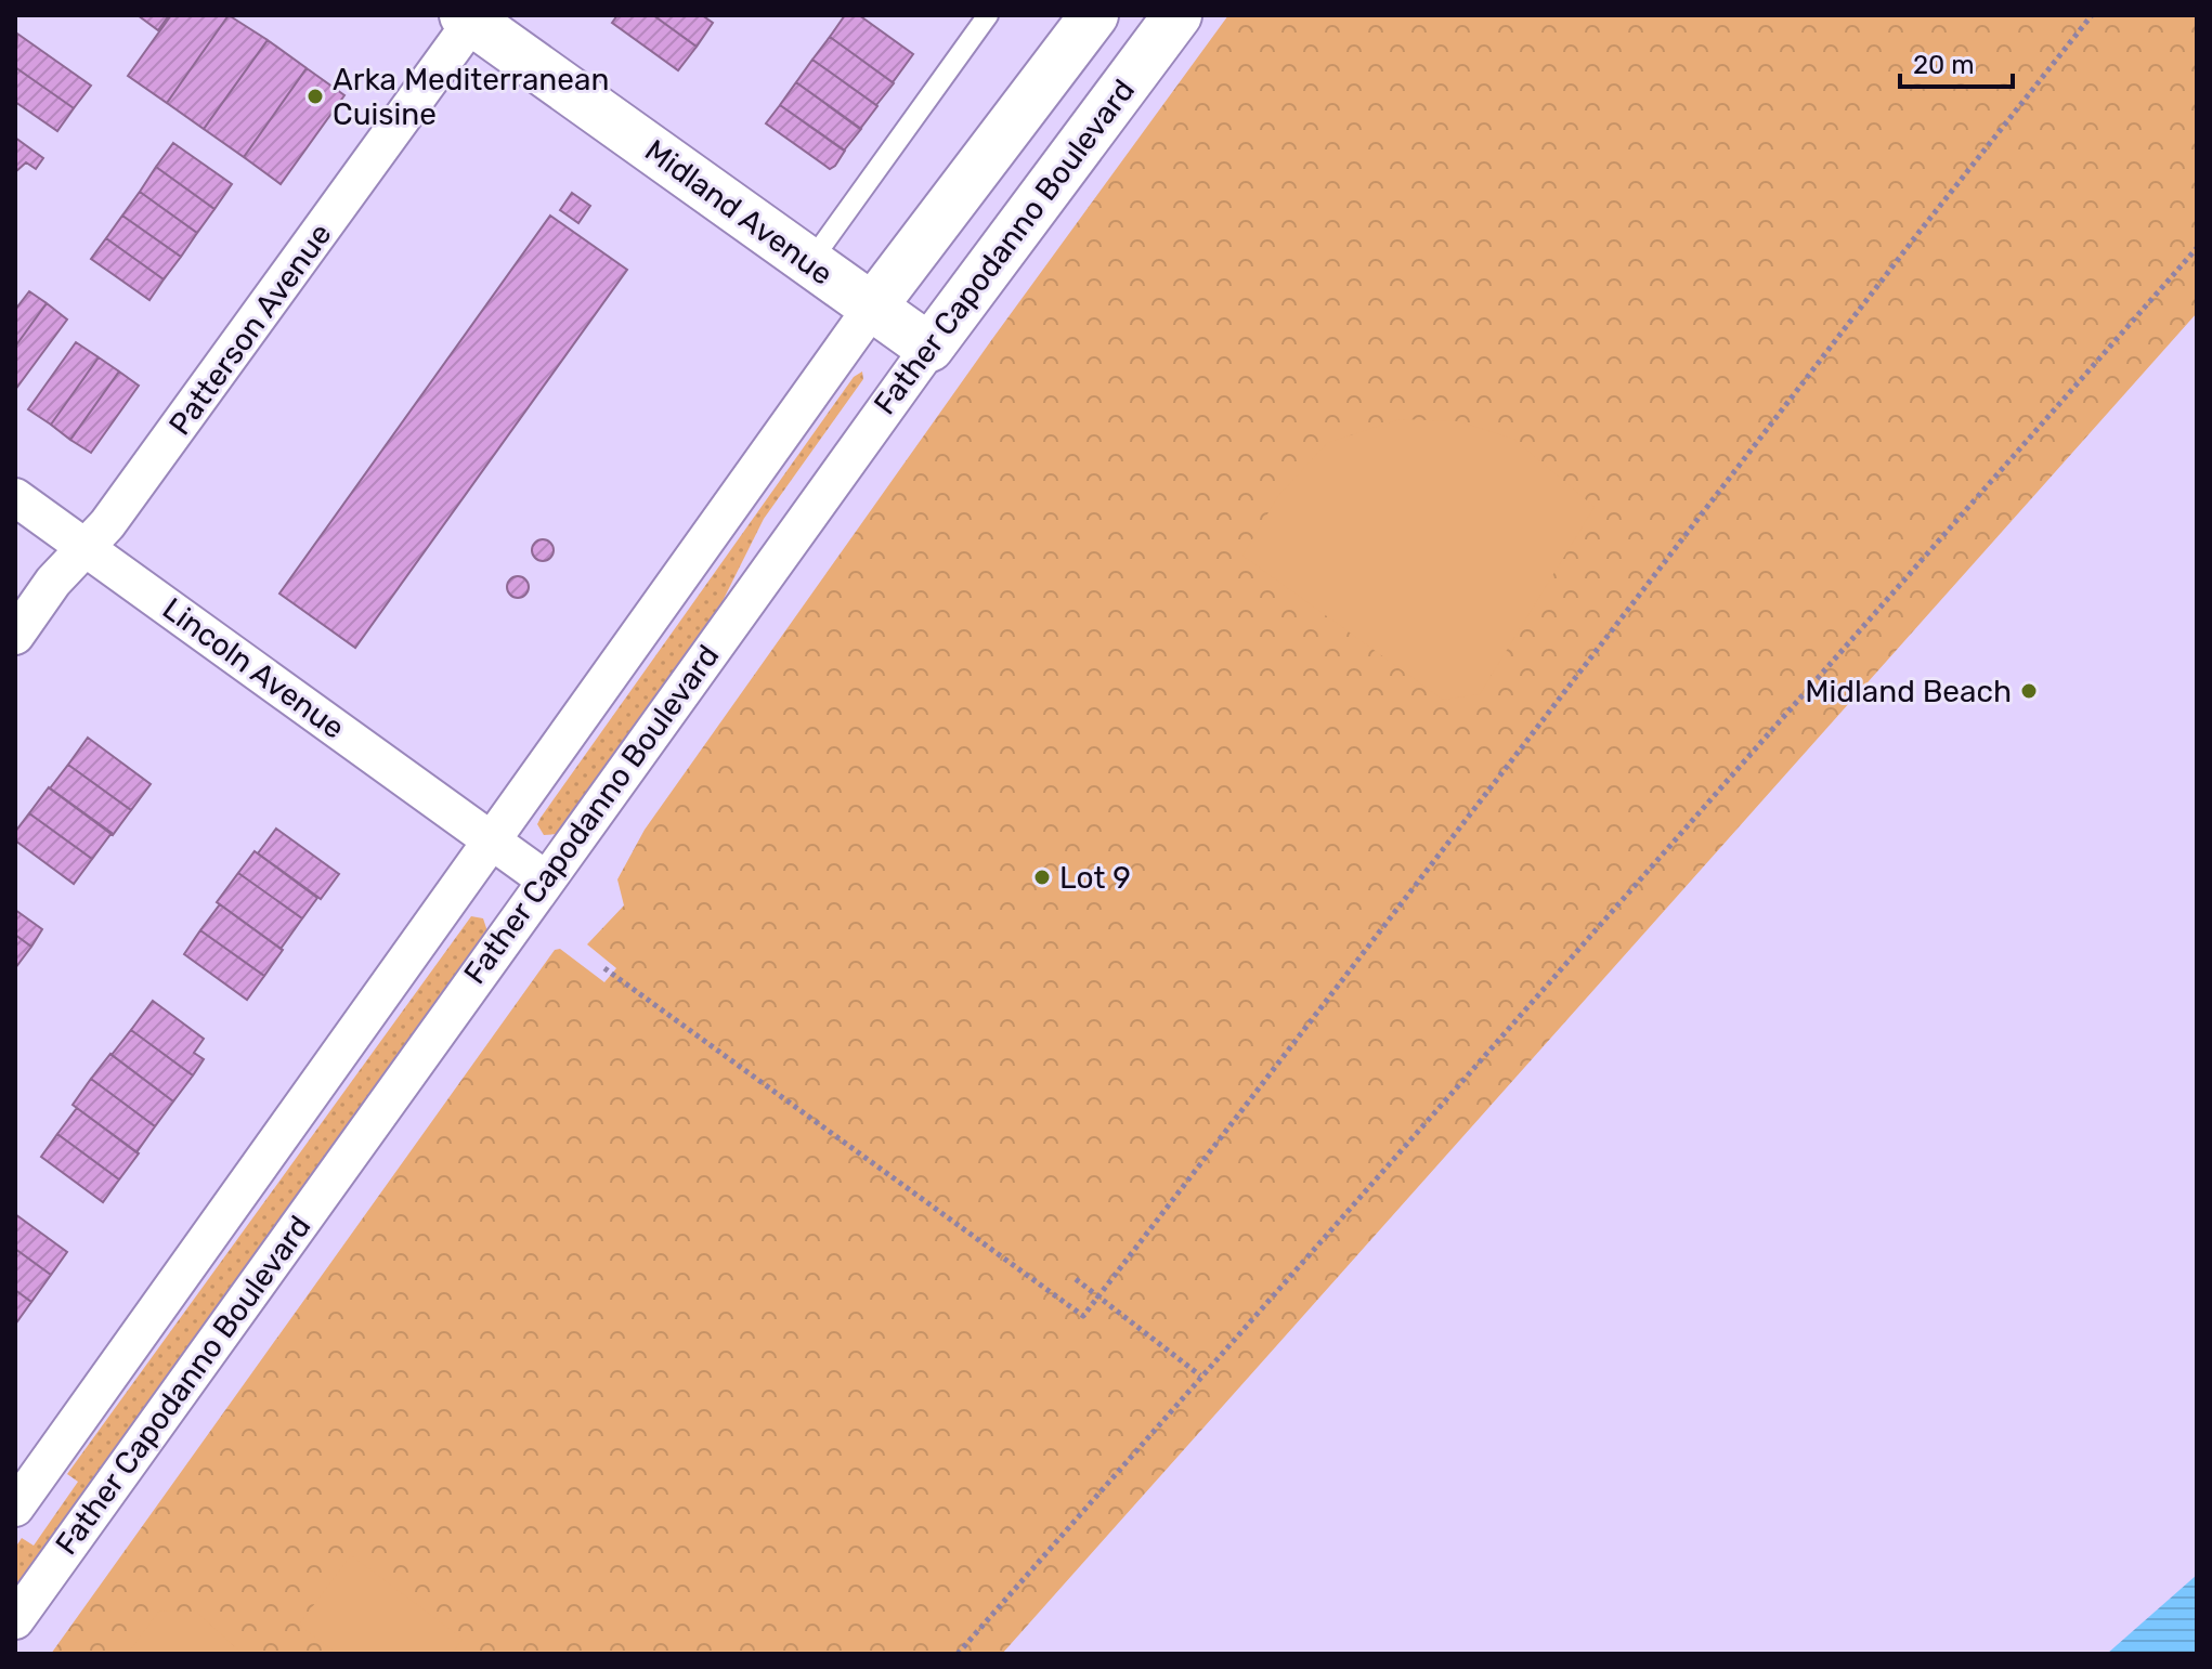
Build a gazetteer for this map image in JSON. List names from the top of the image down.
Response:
{
  "streets": {
    "main road": ["Midland Avenue", "Father Capodanno Boulevard"],
    "street": ["Patterson Avenue", "Lincoln Avenue"]
  },
  "crossings": [
    ["Midland Avenue", "Father Capodanno Boulevard"],
    ["Midland Avenue", "Patterson Avenue"],
    ["Father Capodanno Boulevard", "Lincoln Avenue"],
    ["Patterson Avenue", "Lincoln Avenue"]
  ],
  "places": ["Arka Mediterranean Cuisine", "Midland Beach", "Lot 9"],
  "scale_bar": "20 m"
}
